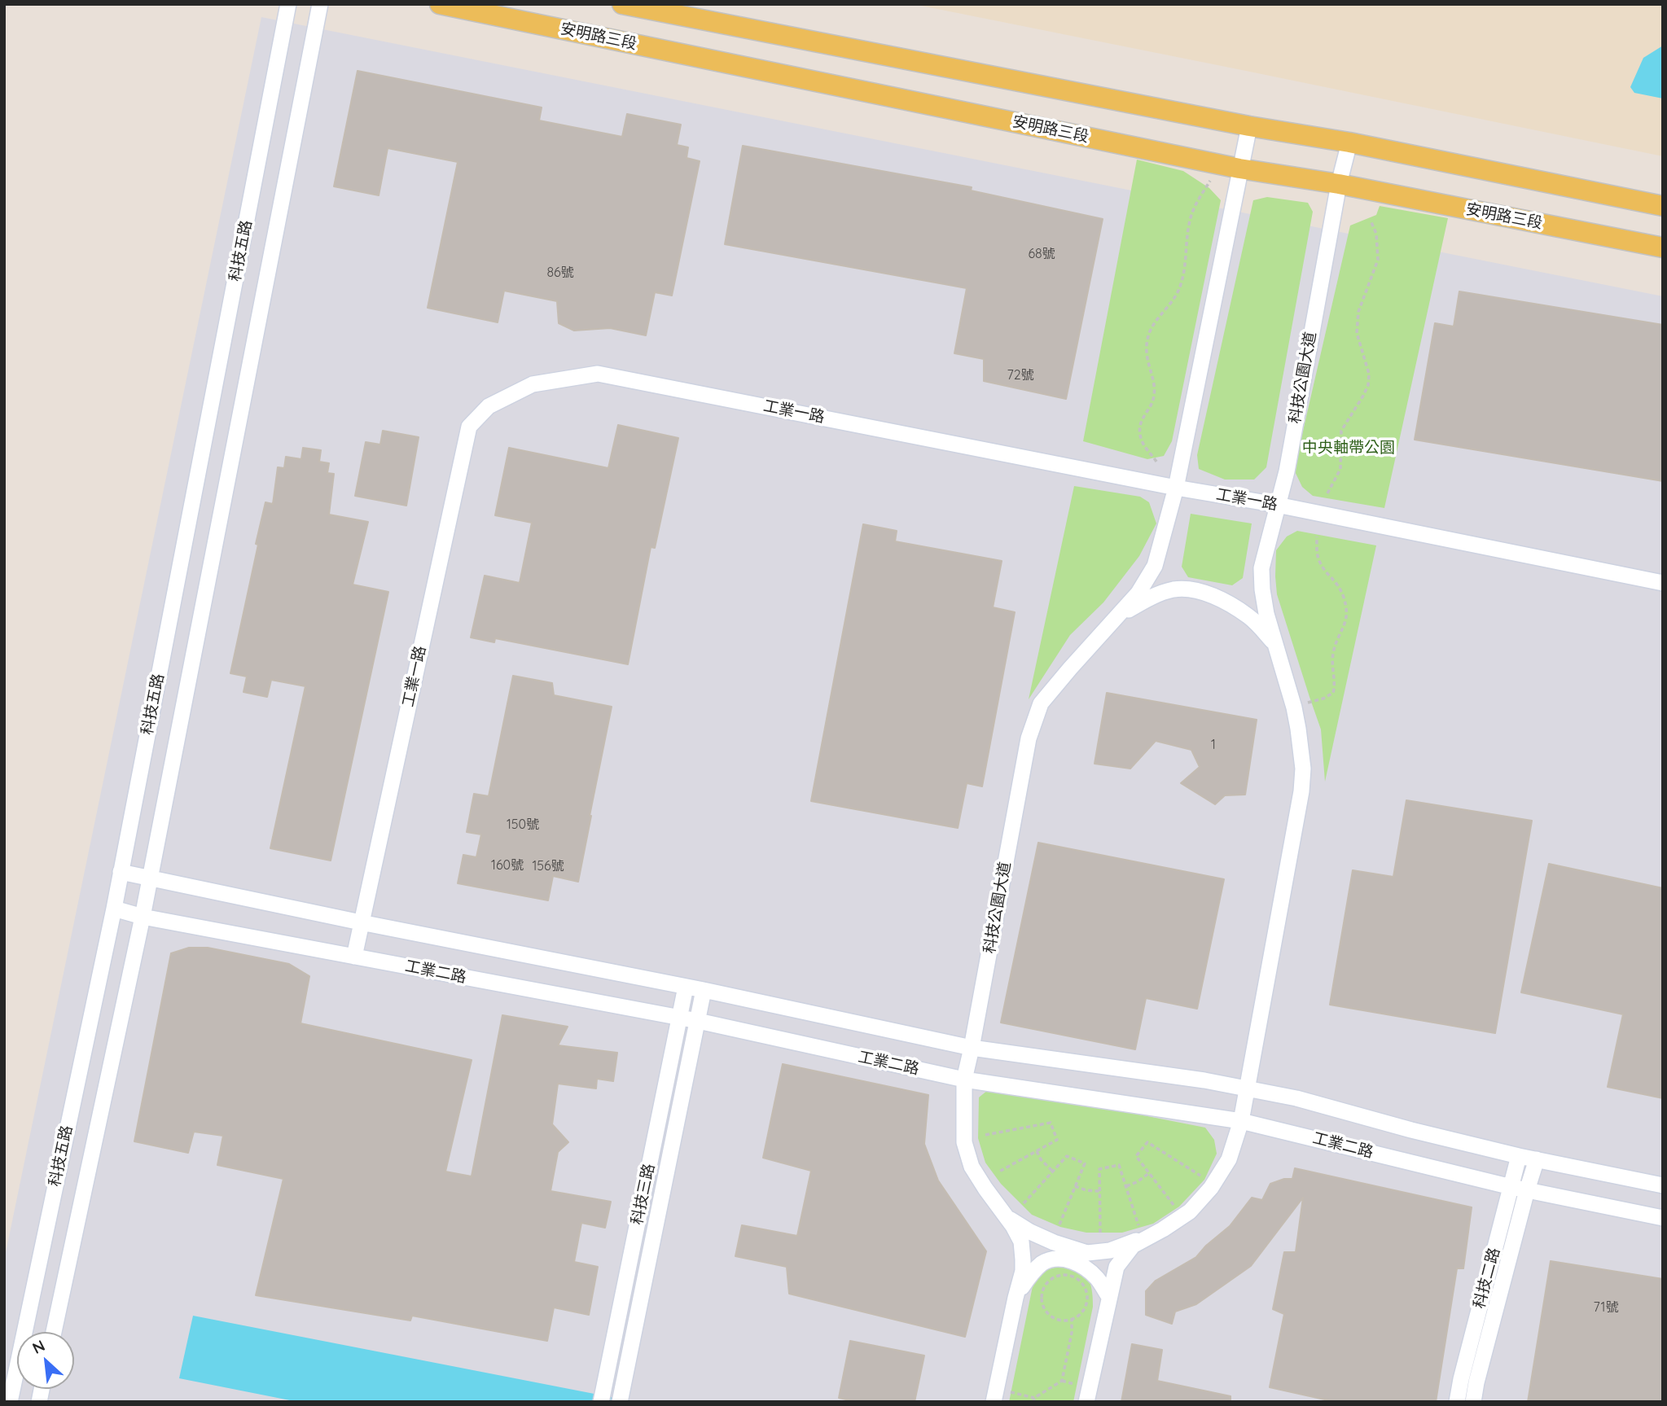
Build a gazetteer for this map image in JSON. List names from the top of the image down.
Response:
{
  "streets": {
    "main road": ["安明路三段"],
    "street": [
      "科技五路",
      "科技公園大道",
      "工業一路",
      "工業二路",
      "科技三路",
      "科技二路"
    ]
  },
  "crossings": [
    ["安明路三段", "科技公園大道"],
    ["科技五路", "工業二路"],
    ["科技公園大道", "工業一路"],
    ["科技公園大道", "工業二路"],
    ["工業一路", "工業二路"],
    ["工業二路", "科技三路"],
    ["工業二路", "科技二路"]
  ],
  "parks": ["中央軸帶公園"],
  "house_numbers": [
    "68號",
    "86號",
    "72號",
    "1",
    "150號",
    "160號",
    "156號",
    "71號"
  ],
  "north": "top left"
}
